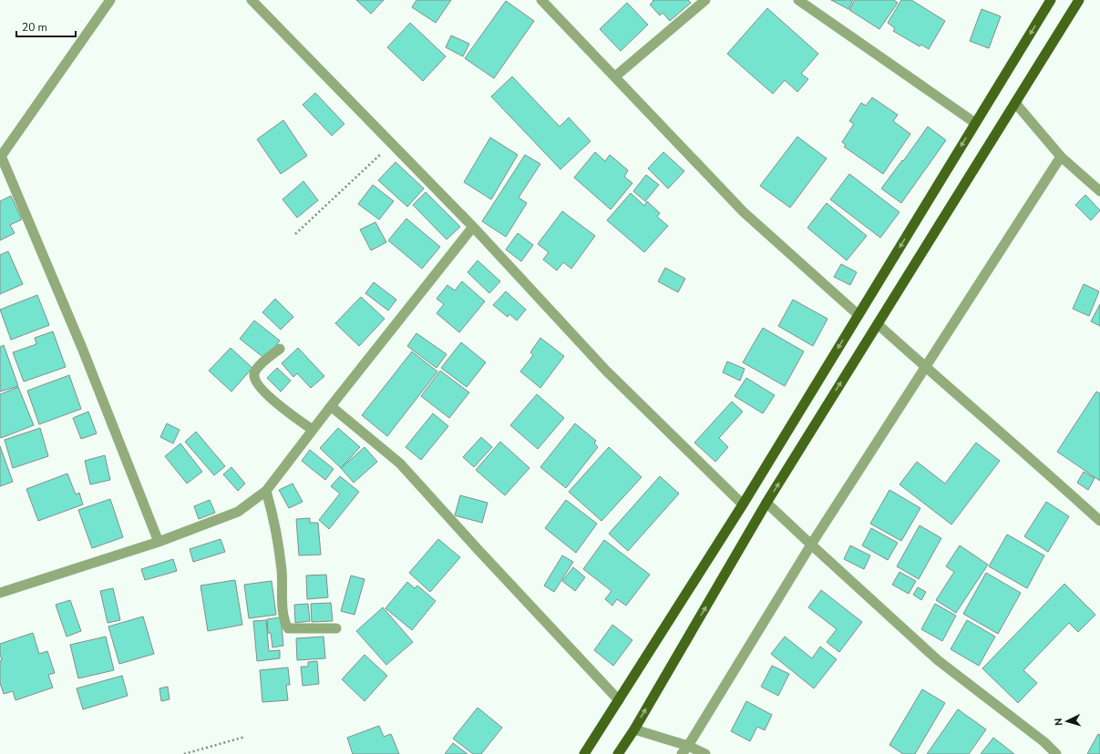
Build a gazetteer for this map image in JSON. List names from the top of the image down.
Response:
{
  "scale_bar": "20 m",
  "north": "left"
}
